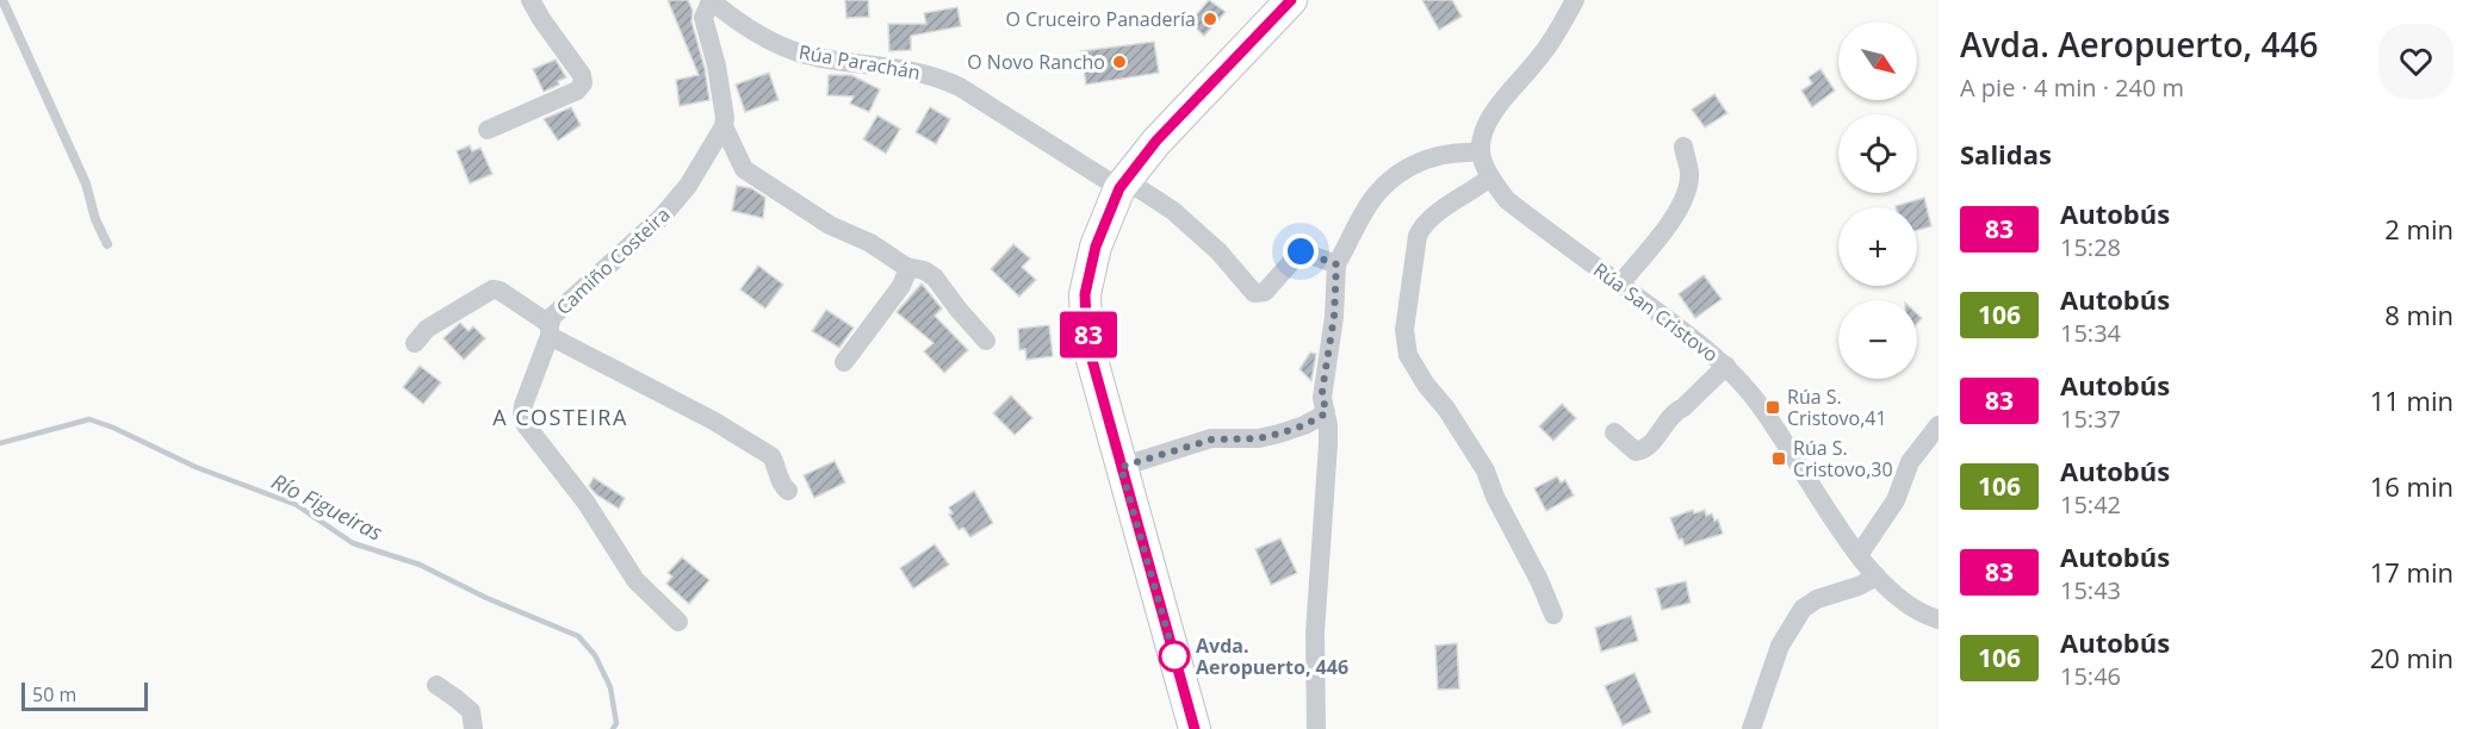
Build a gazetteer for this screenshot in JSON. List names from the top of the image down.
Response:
{
  "streets": {
    "street": ["Rúa Parachán", "Camiño Costeira", "Rúa San Cristovo"]
  },
  "districts": ["A COSTEIRA"],
  "water": ["Río Figueiras"],
  "places": {
    "other": ["O Cruceiro Panadería", "O Novo Rancho", "Avda. Aeropuerto, 446"],
    "transit": ["Rúa S. Cristovo,41", "Rúa S. Cristovo,30"]
  },
  "lines": ["bus line 83"],
  "scale_bar": "50 m",
  "north": "bottom right",
  "page": {
    "on_map": "83",
    "heading": [
      ["Avda. Aeropuerto, 446", "A pie · 4 min · 240 m"],
      "Salidas"
    ],
    "map_buttons": ["+", "−"],
    "list": [
      {
        "mark": "83",
        "name": "Autobús",
        "note": "15:28",
        "value": "2 min"
      },
      {
        "mark": "106",
        "name": "Autobús",
        "note": "15:34",
        "value": "8 min"
      },
      {
        "mark": "83",
        "name": "Autobús",
        "note": "15:37",
        "value": "11 min"
      },
      {
        "mark": "106",
        "name": "Autobús",
        "note": "15:42",
        "value": "16 min"
      },
      {
        "mark": "83",
        "name": "Autobús",
        "note": "15:43",
        "value": "17 min"
      },
      {
        "mark": "106",
        "name": "Autobús",
        "note": "15:46",
        "value": "20 min"
      }
    ],
    "scale": "50 m"
  }
}
